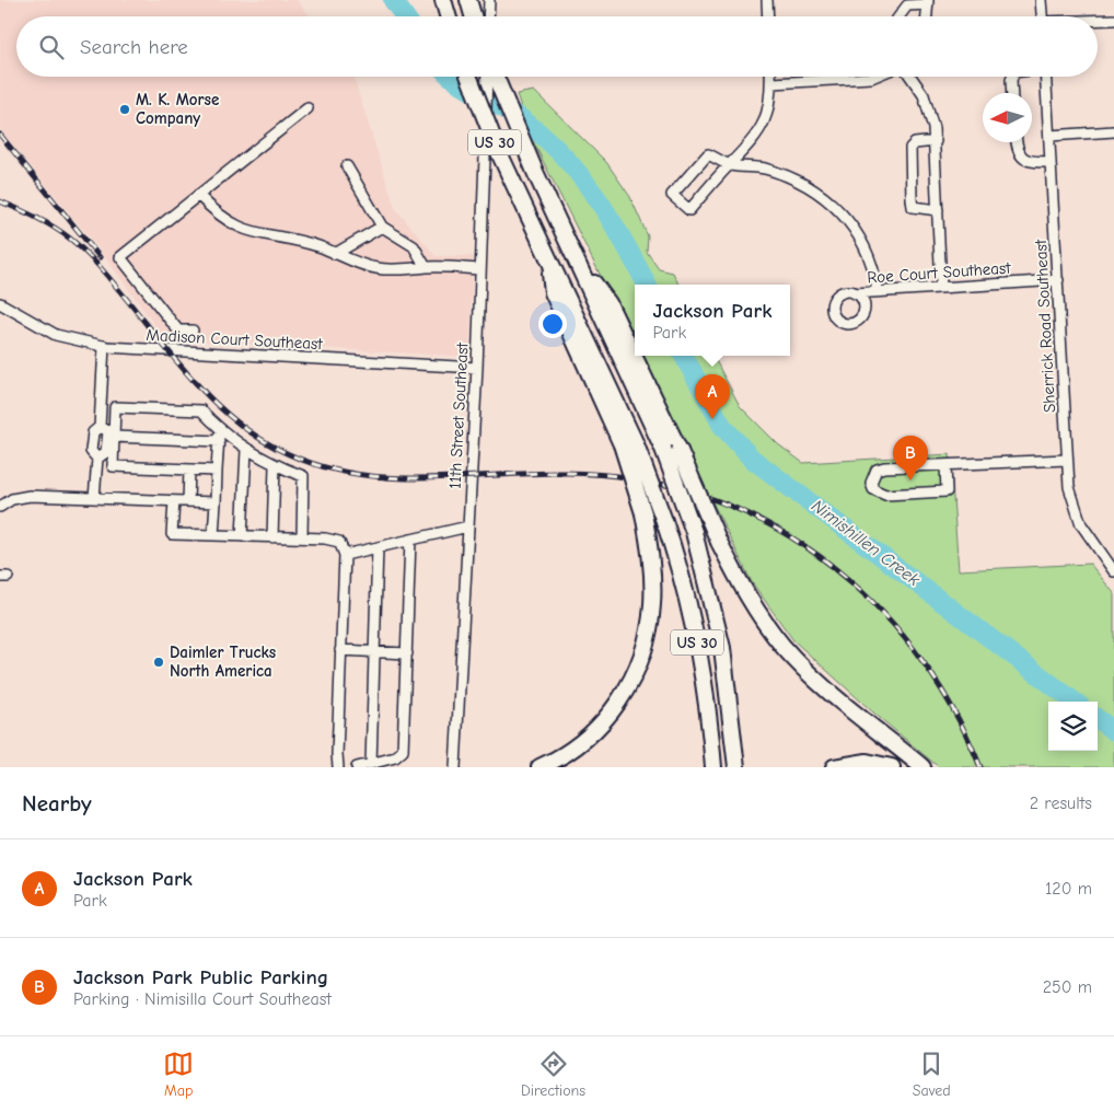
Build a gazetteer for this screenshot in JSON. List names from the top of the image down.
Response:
{
  "streets": {
    "highway": ["US 30"],
    "street": [
      "Roe Court Southeast",
      "Sherrick Road Southeast",
      "Madison Court Southeast",
      "11th Street Southeast"
    ]
  },
  "crossings": [
    ["Roe Court Southeast", "Sherrick Road Southeast"],
    ["Madison Court Southeast", "11th Street Southeast"]
  ],
  "water": ["Nimishillen Creek"],
  "places": ["M. K. Morse Company", "Daimler Trucks North America"],
  "north": "left",
  "page": {
    "search": "Search here",
    "popup": ["Jackson Park", "Park"],
    "pins": ["A", "B"],
    "heading": ["Nearby", "2 results"],
    "list": [
      {
        "mark": "A",
        "name": "Jackson Park",
        "note": "Park",
        "value": "120 m"
      },
      {
        "mark": "B",
        "name": "Jackson Park Public Parking",
        "note": "Parking · Nimisilla Court Southeast",
        "value": "250 m"
      }
    ],
    "nav": ["Map", "Directions", "Saved"]
  }
}
